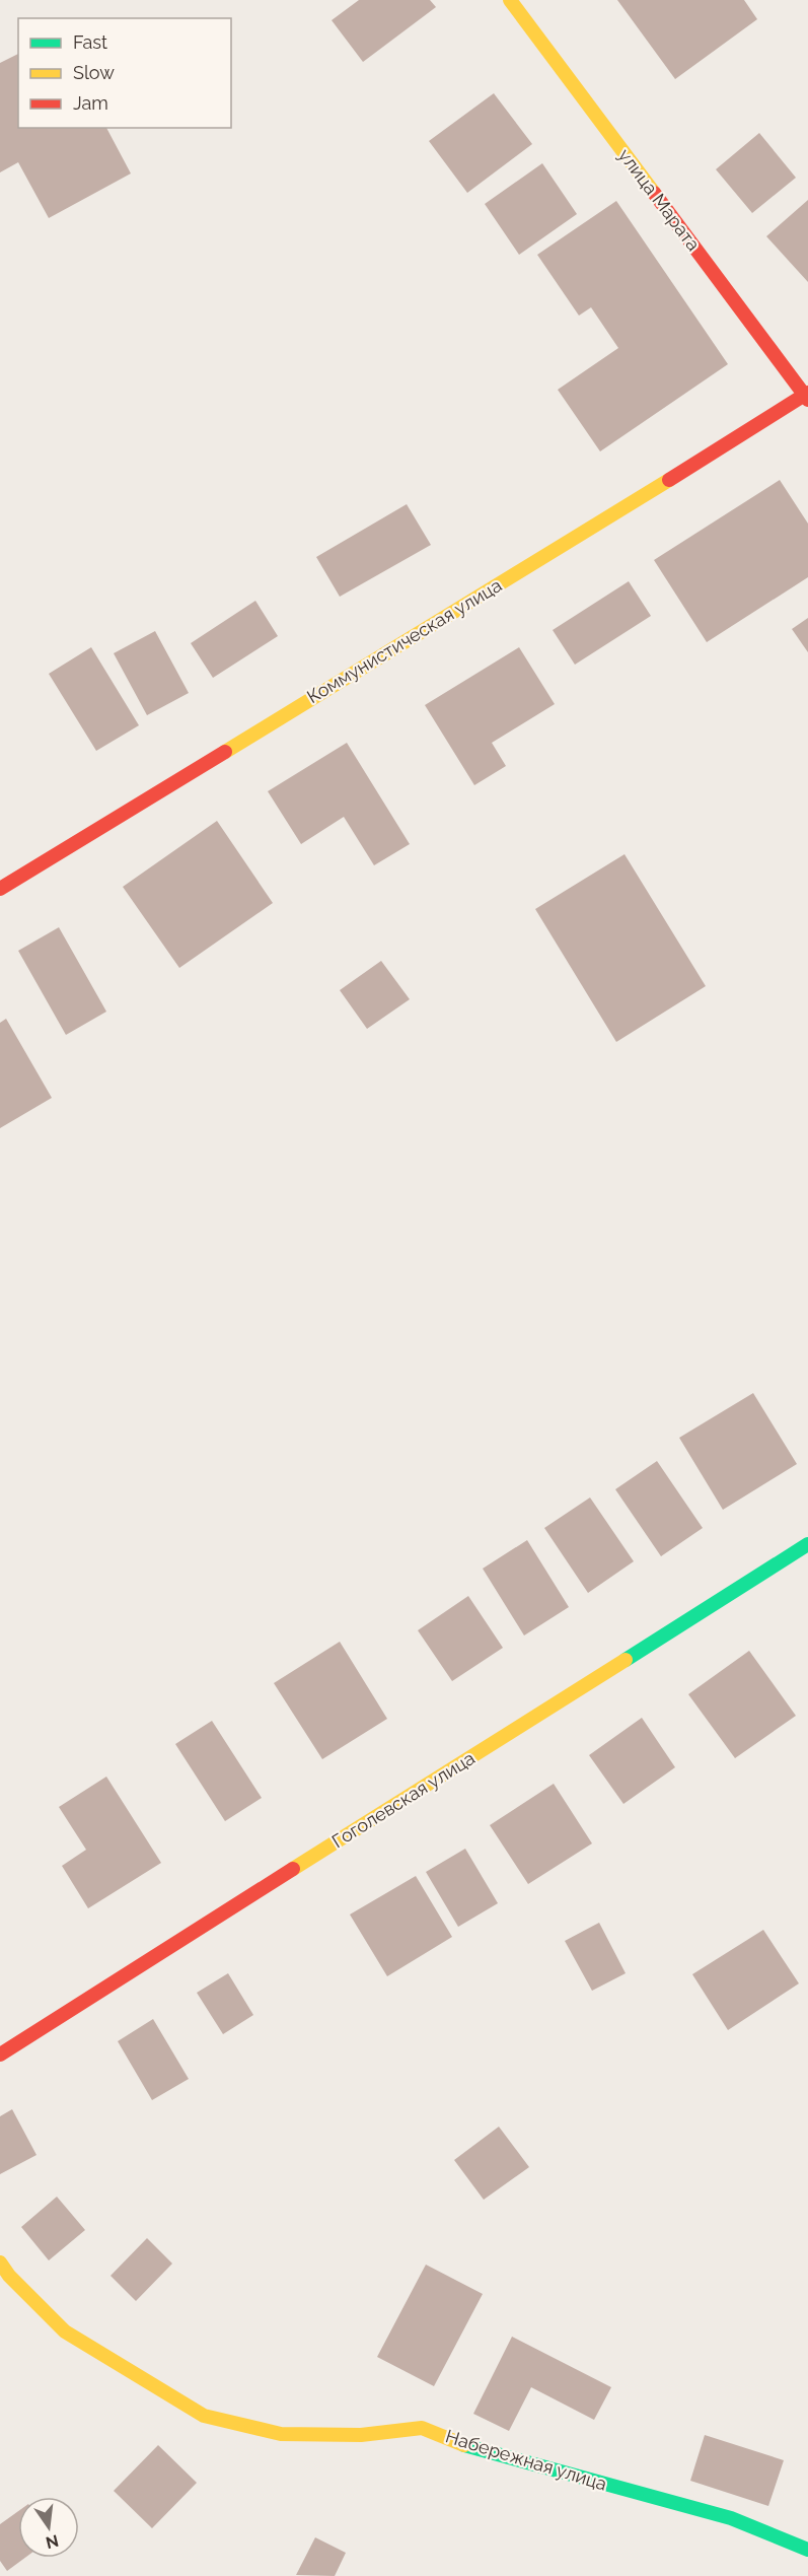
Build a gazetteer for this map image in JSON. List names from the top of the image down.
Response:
{
  "streets": {
    "street": [
      "улица Марата",
      "Коммунистическая улица",
      "Гоголевская улица",
      "Набережная улица"
    ]
  },
  "crossings": [
    ["улица Марата", "Коммунистическая улица"]
  ],
  "legend": ["Fast", "Slow", "Jam"],
  "north": "bottom"
}
